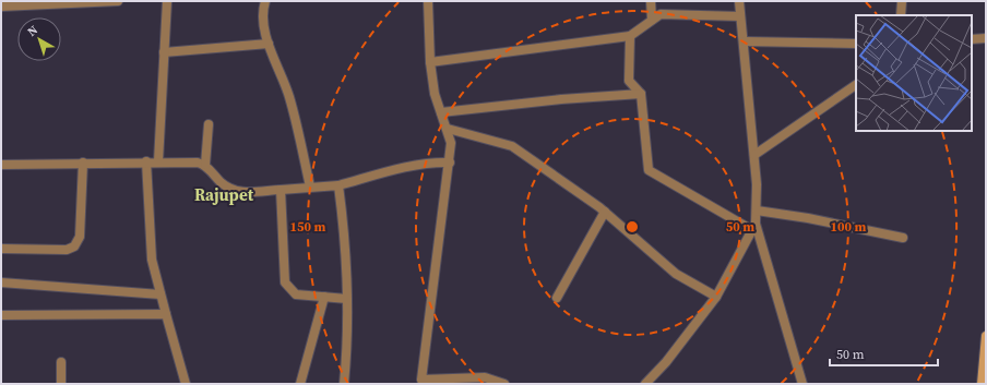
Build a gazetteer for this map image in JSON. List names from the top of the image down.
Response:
{
  "districts": ["Rajupet"],
  "scale_bar": "50 m",
  "north": "top left",
  "rings": ["50 m", "100 m", "150 m"]
}
